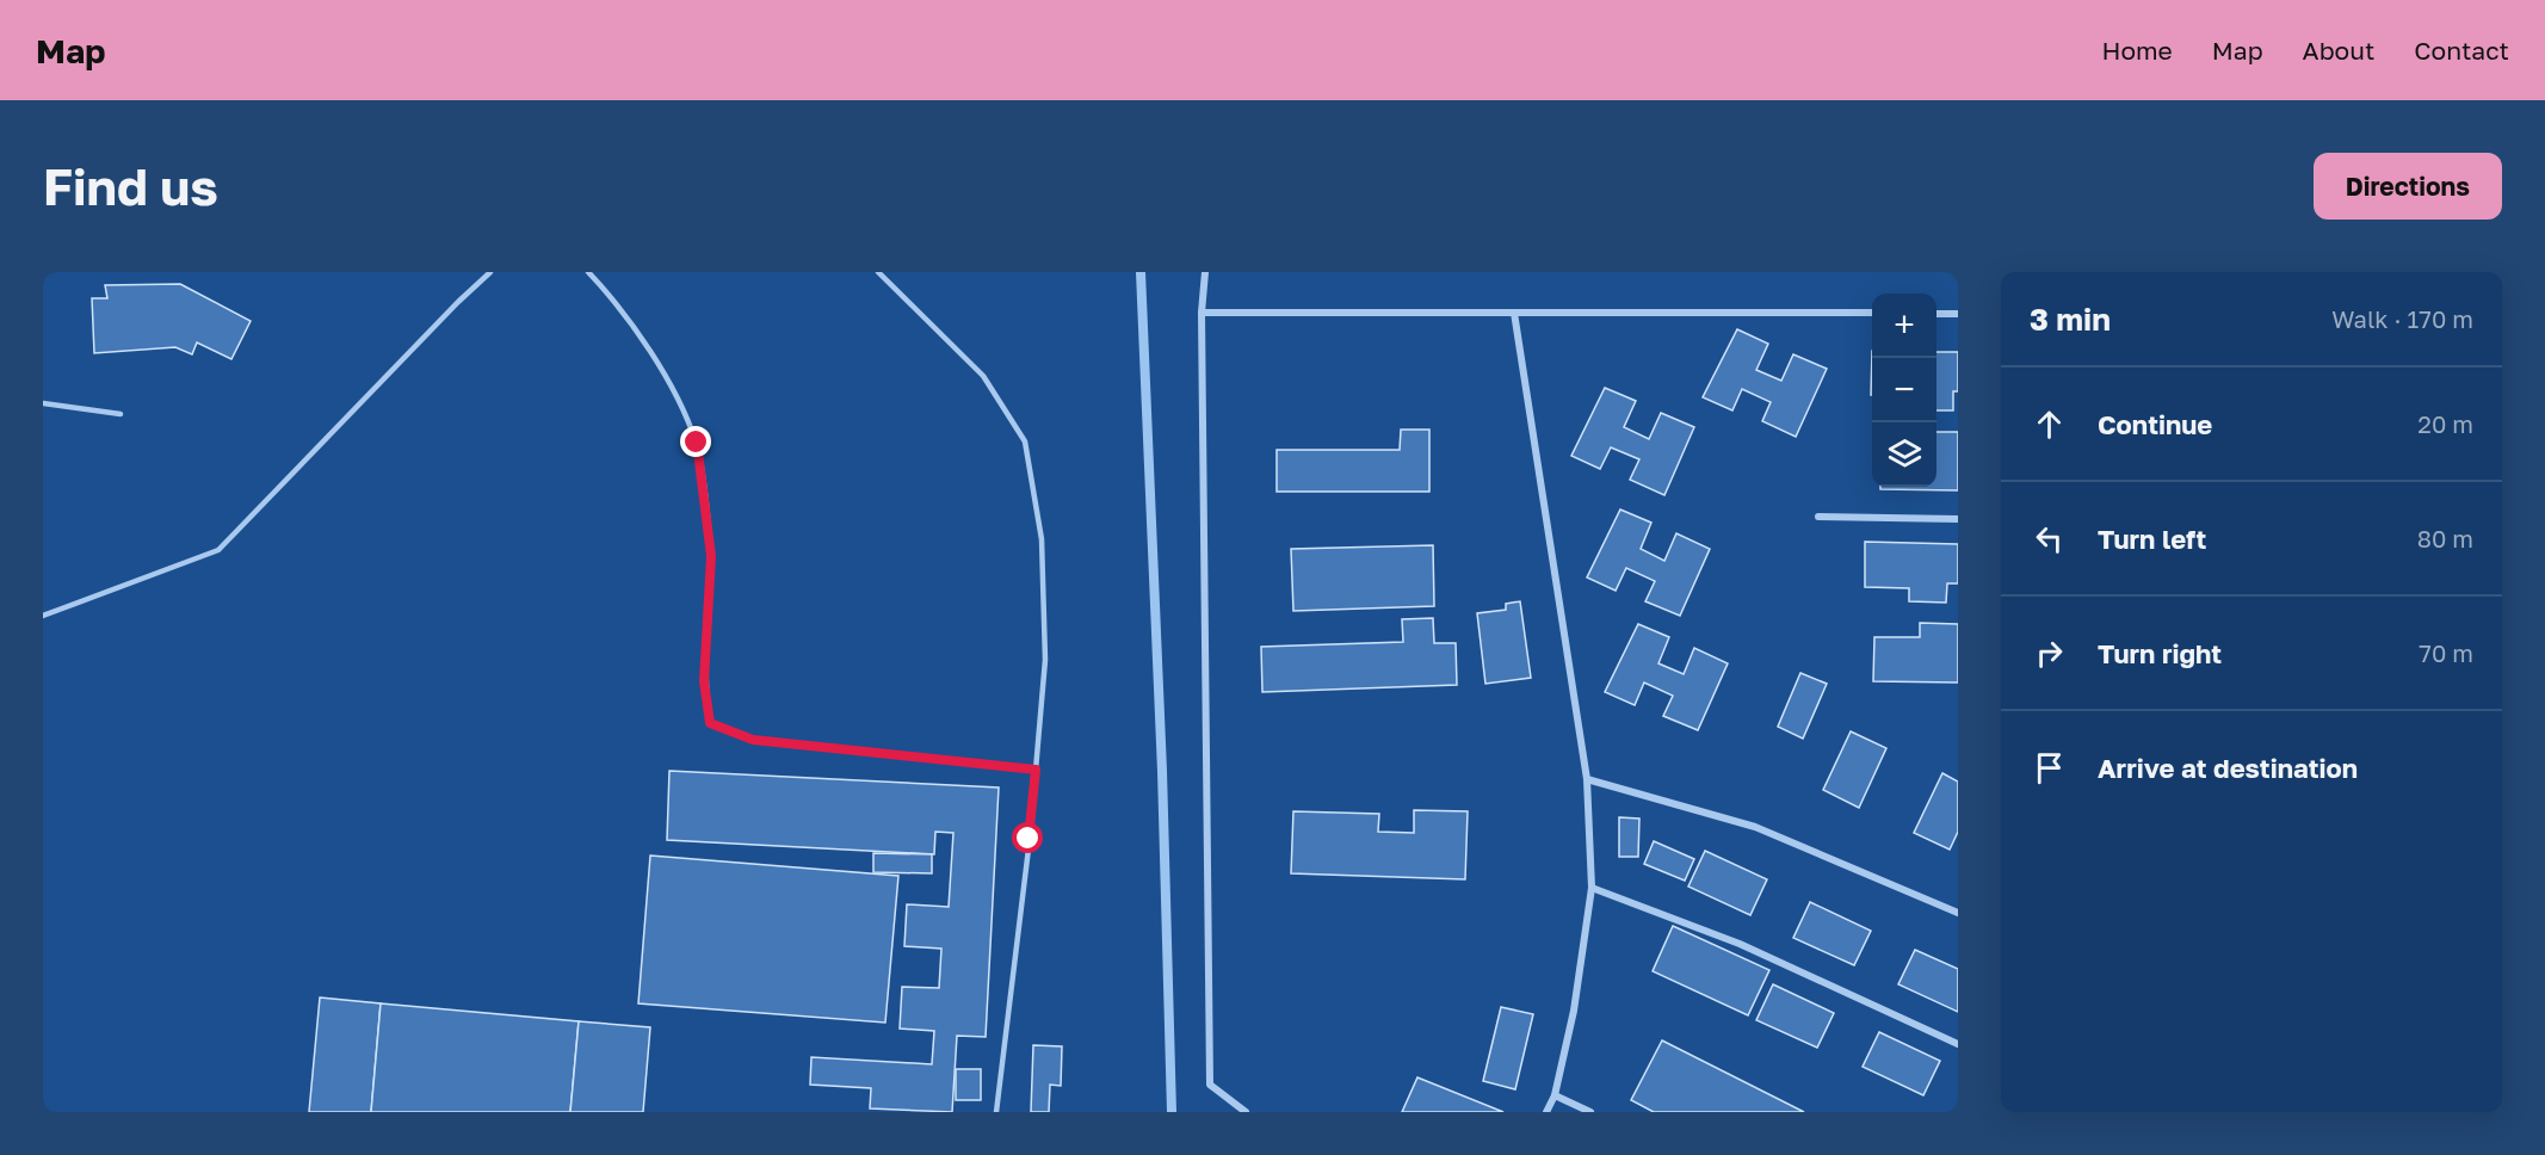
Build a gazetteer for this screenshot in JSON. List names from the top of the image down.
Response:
{
  "page": {
    "header": "Map",
    "nav": [
      "Home",
      "Map",
      "About",
      "Contact"
    ],
    "buttons": "Directions",
    "title": "Find us",
    "heading": ["3 min", "Walk · 170 m"],
    "map_buttons": ["+", "−"],
    "list": [
      ["Continue", "20 m"],
      ["Turn left", "80 m"],
      ["Turn right", "70 m"],
      "Arrive at destination"
    ]
  }
}
